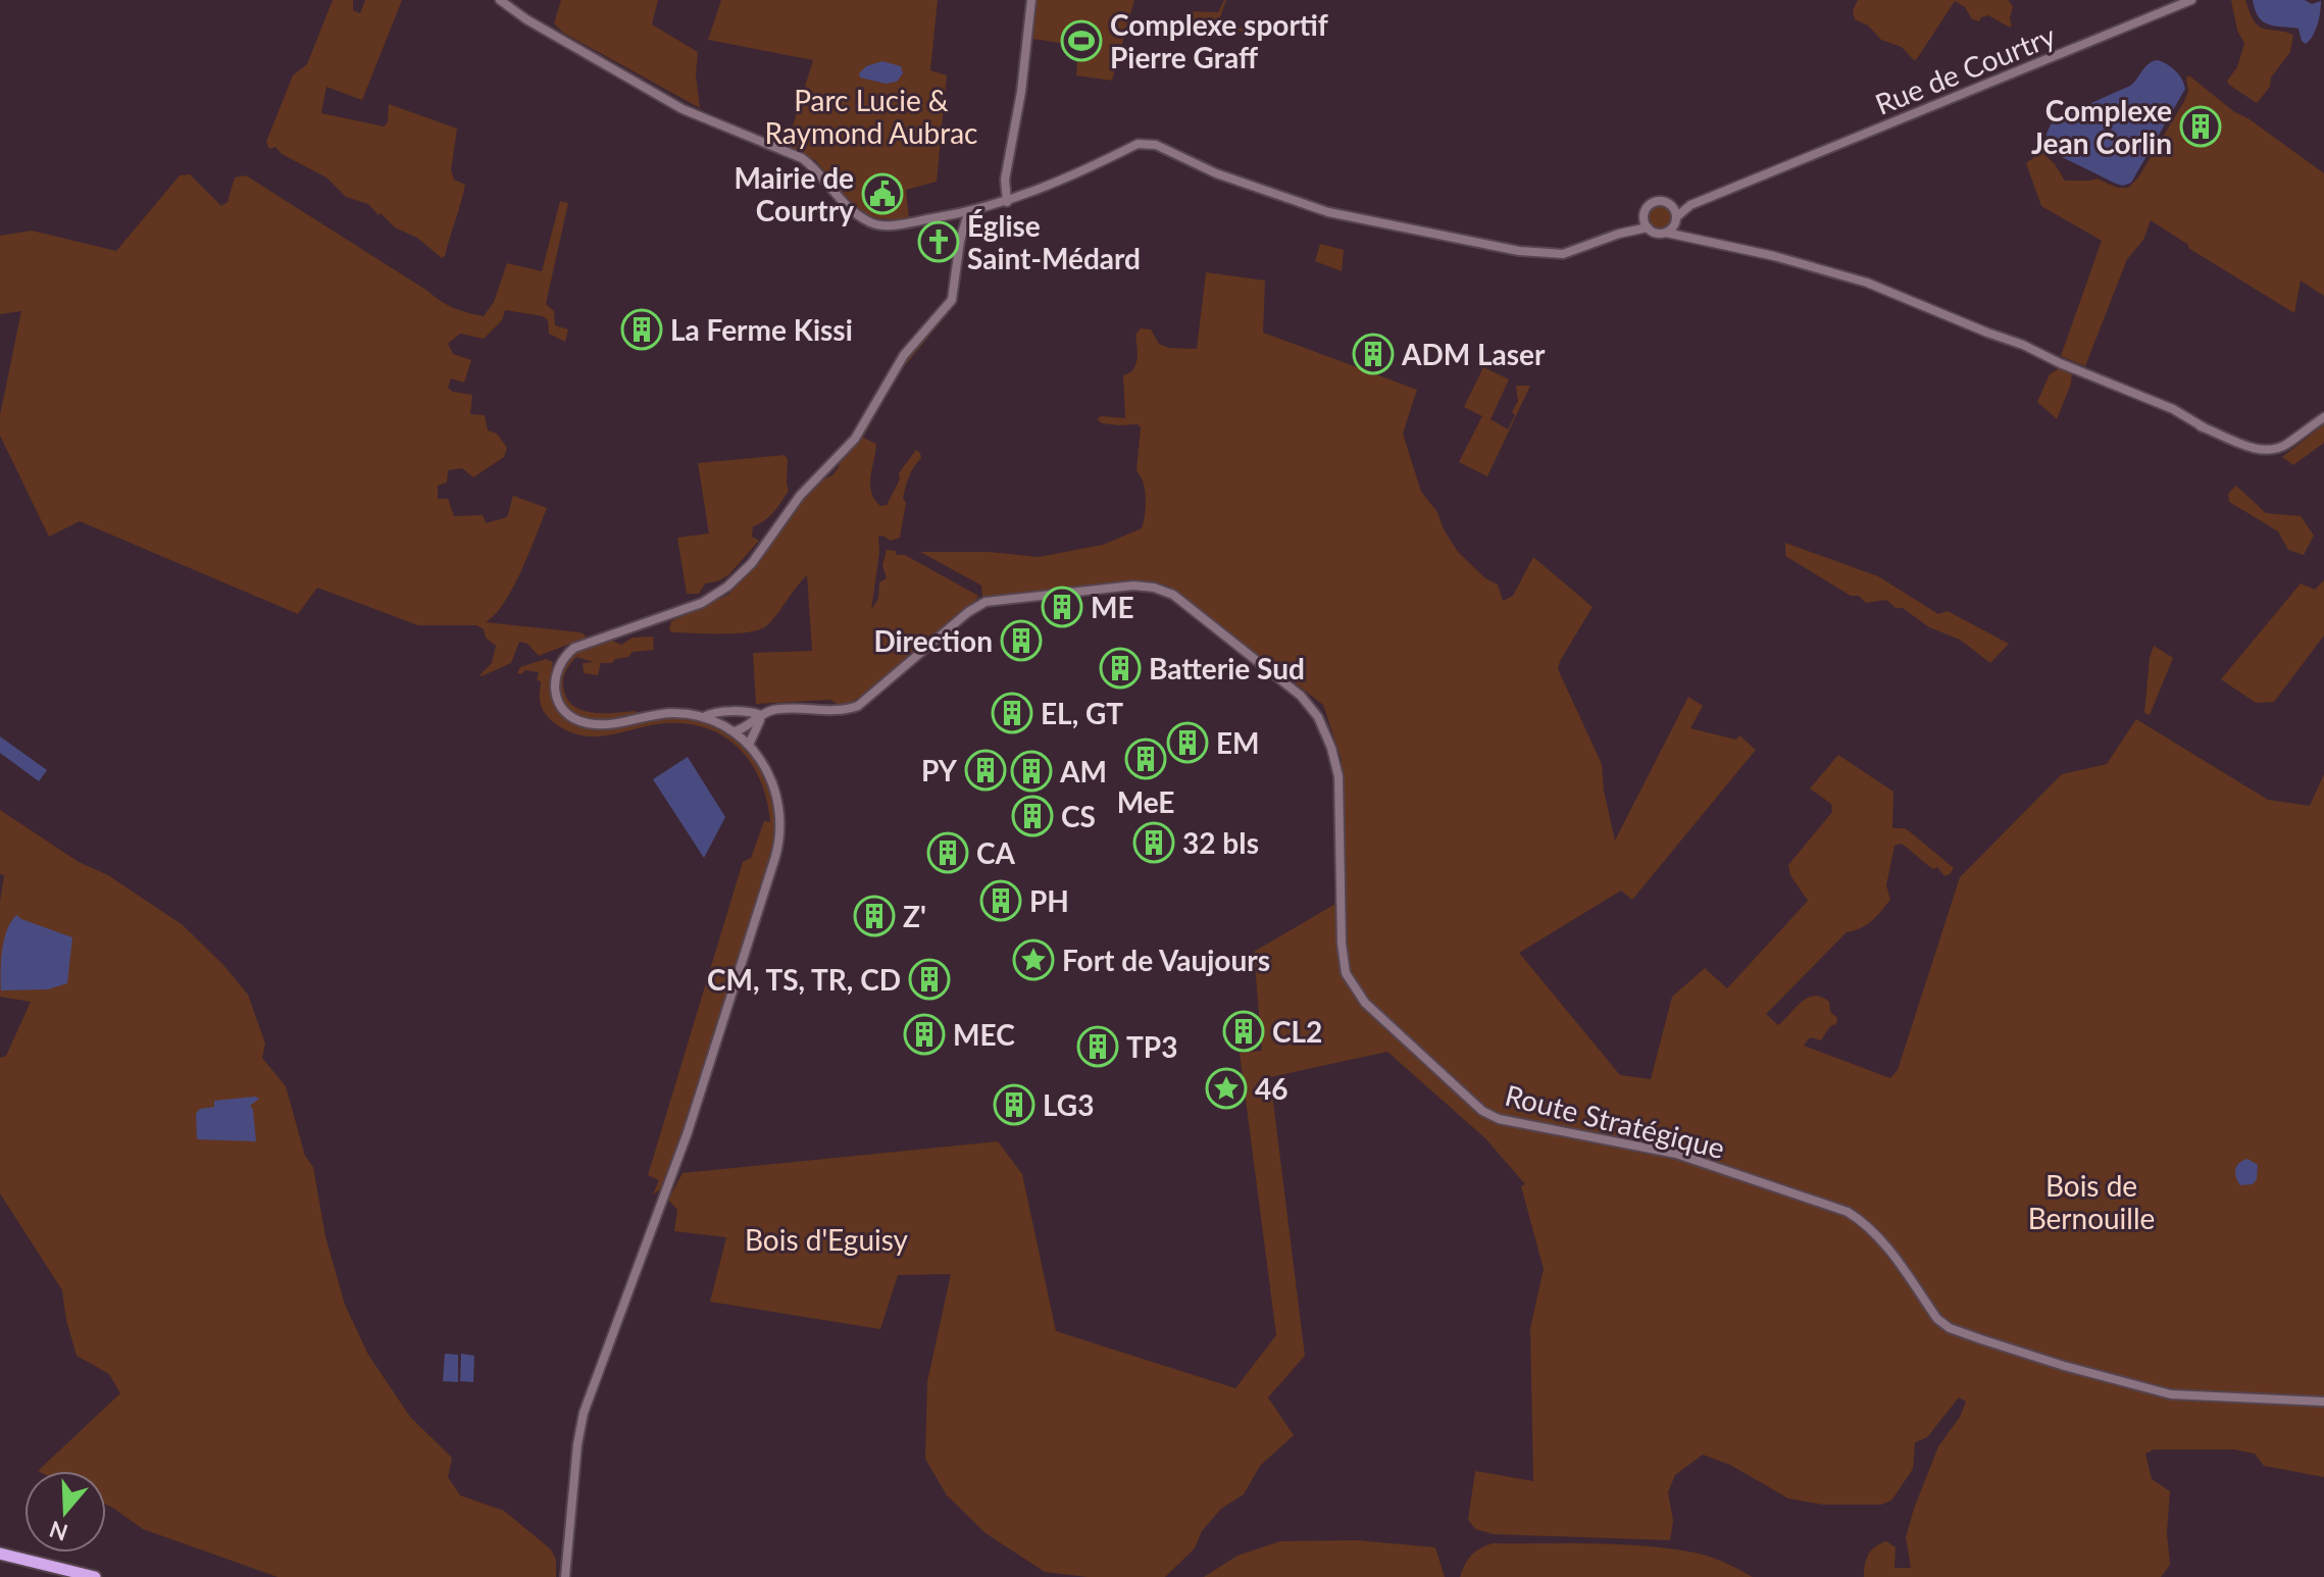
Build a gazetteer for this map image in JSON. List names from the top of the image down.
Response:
{
  "streets": {
    "street": ["Rue de Courtry", "Route Stratégique"]
  },
  "parks": ["Parc Lucie & Raymond Aubrac", "Bois de Bernouille", "Bois d'Eguisy"],
  "places": {
    "sports": ["Complexe sportif Pierre Graff"],
    "building": [
      "Complexe Jean Corlin",
      "La Ferme Kissi",
      "ADM Laser",
      "ME",
      "Direction",
      "Batterie Sud",
      "EL, GT",
      "EM",
      "MeE",
      "PY",
      "AM",
      "CS",
      "32 bIs",
      "CA",
      "PH",
      "Z'",
      "CM, TS, TR, CD",
      "CL2",
      "MEC",
      "TP3",
      "LG3"
    ],
    "public building": ["Mairie de Courtry"],
    "church": ["Église Saint-Médard"],
    "place": ["Fort de Vaujours", "46"]
  },
  "north": "bottom"
}
